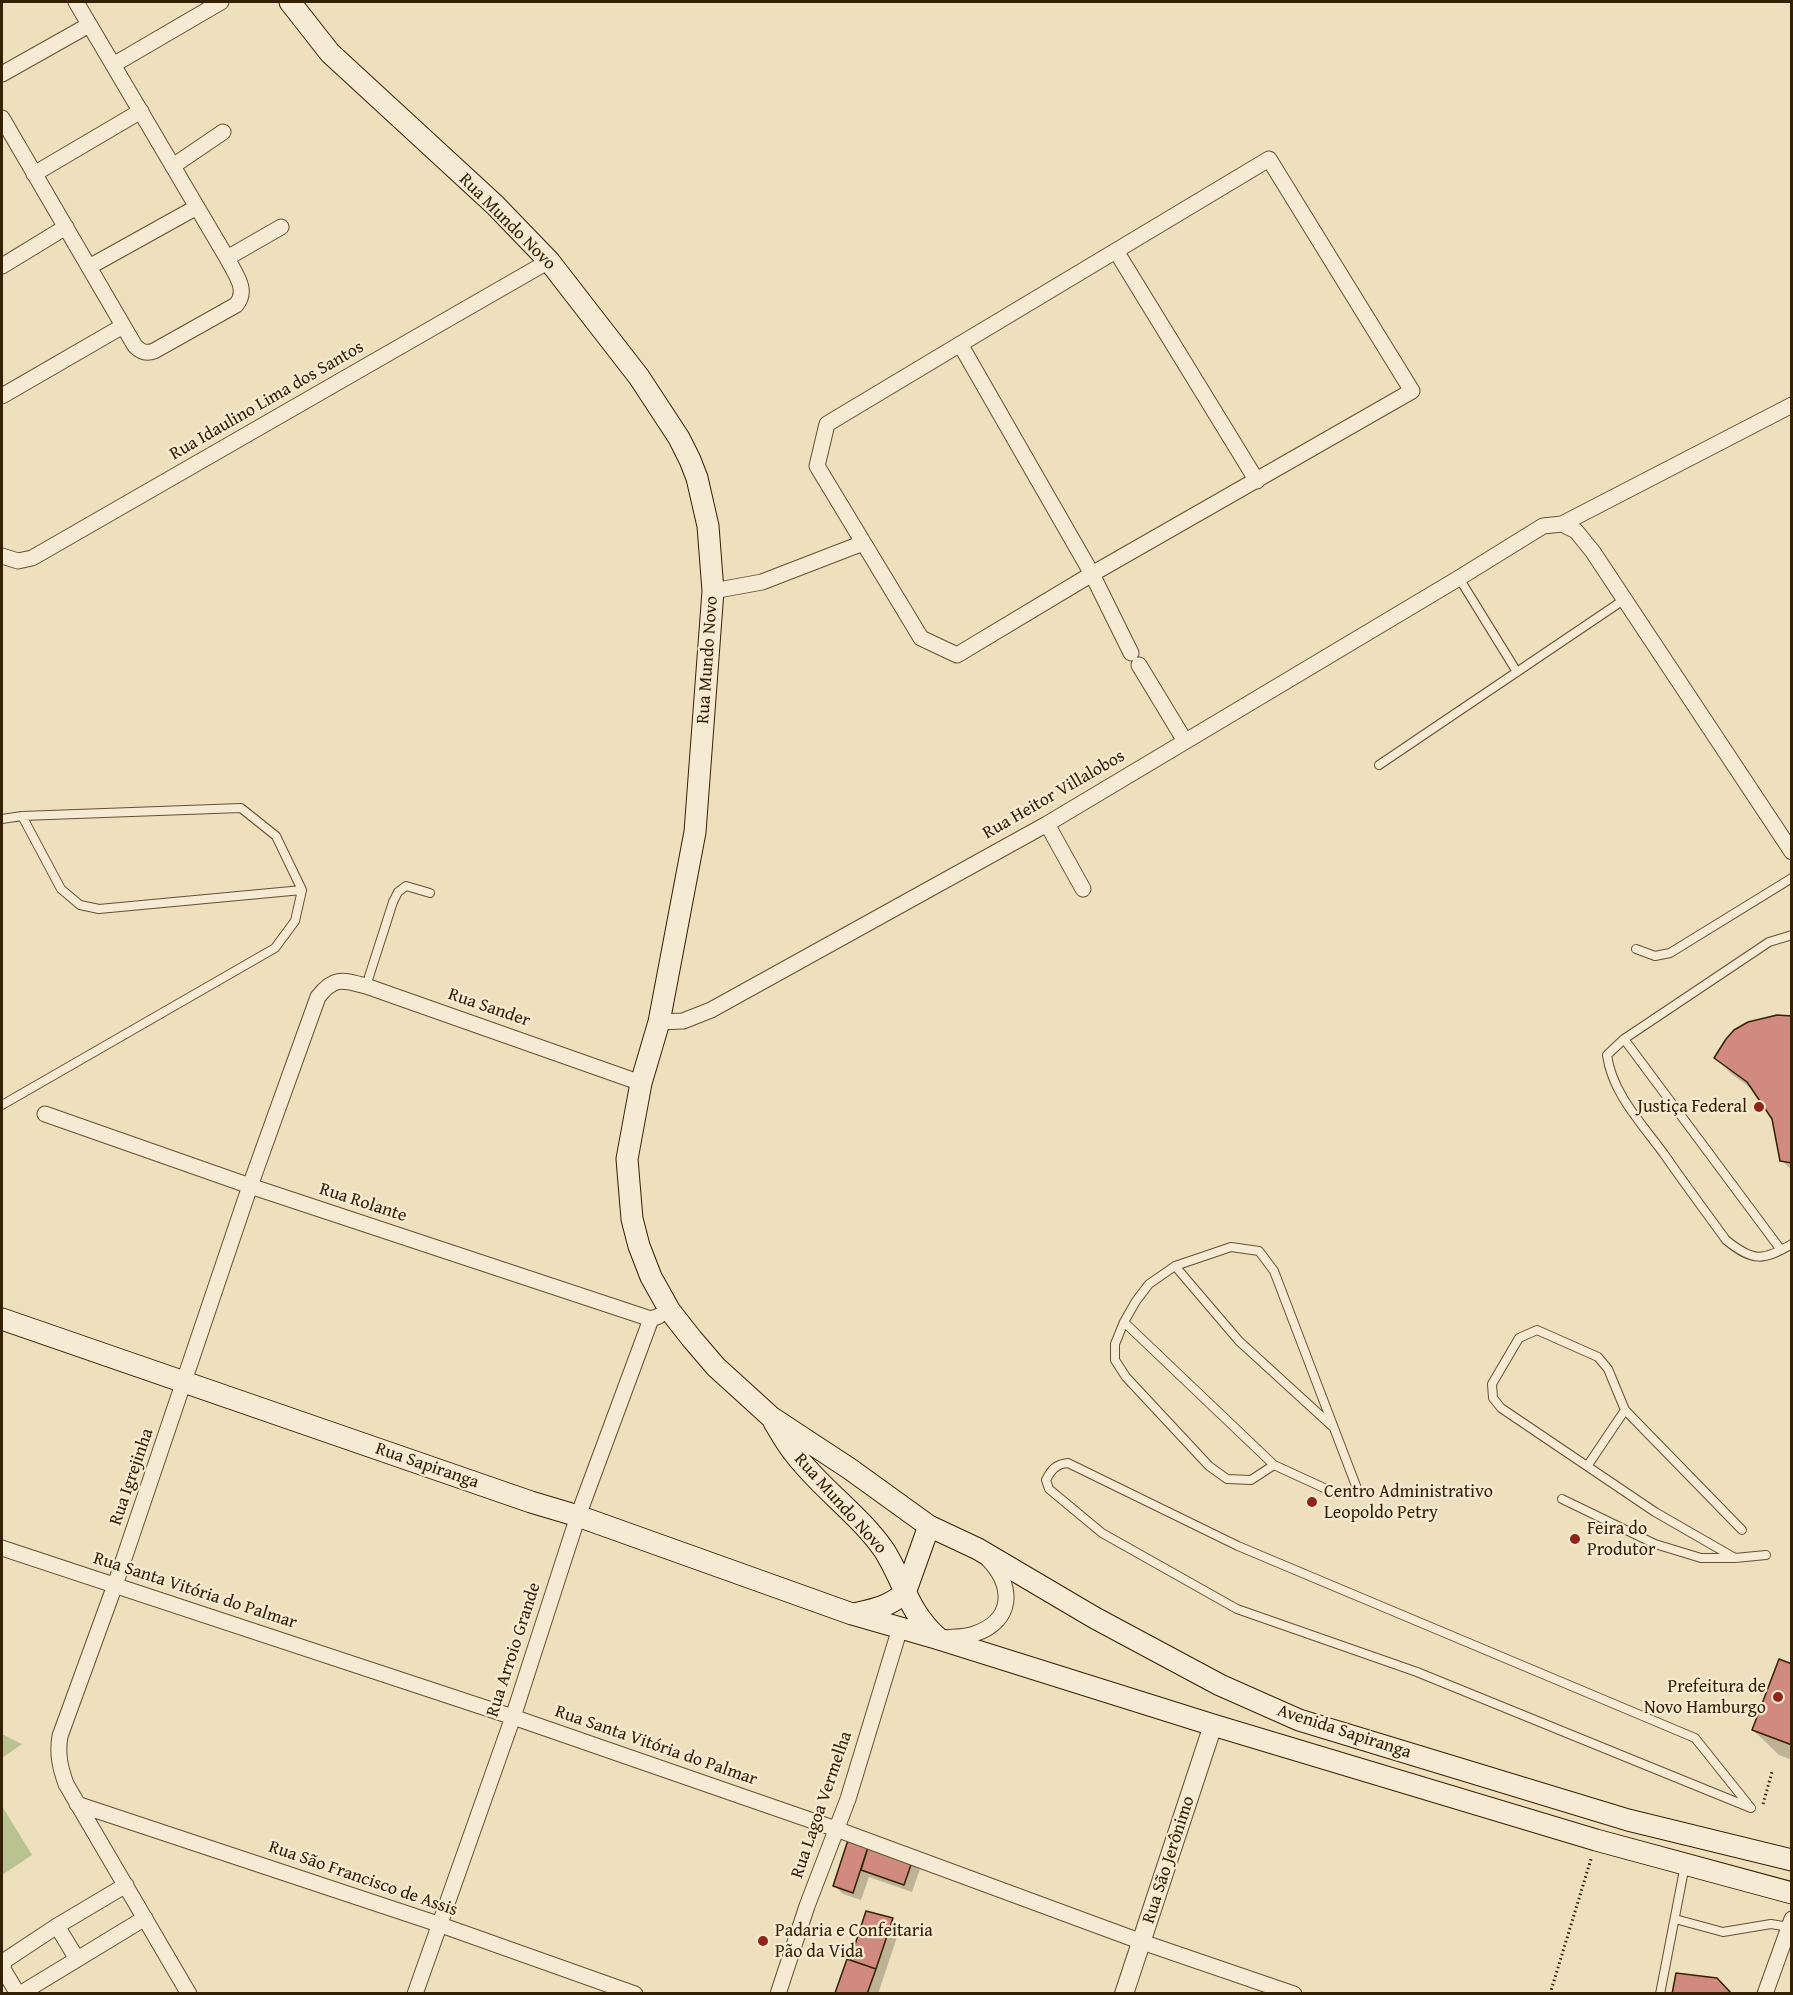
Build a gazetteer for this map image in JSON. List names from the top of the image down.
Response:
{
  "streets": {
    "main road": ["Rua Mundo Novo", "Rua Sapiranga", "Avenida Sapiranga"],
    "street": [
      "Rua Idaulino Lima dos Santos",
      "Rua Heitor Villalobos",
      "Rua Sander",
      "Rua Rolante",
      "Rua Igrejinha",
      "Rua Santa Vitória do Palmar",
      "Rua Arroio Grande",
      "Rua Lagoa Vermelha",
      "Rua São Jerônimo",
      "Rua São Francisco de Assis"
    ]
  },
  "crossings": [
    ["Rua Mundo Novo", "Rua Idaulino Lima dos Santos"],
    ["Rua Mundo Novo", "Rua Heitor Villalobos"],
    ["Rua Mundo Novo", "Rua Sander"],
    ["Rua Mundo Novo", "Rua Rolante"],
    ["Rua Mundo Novo", "Rua Sapiranga"],
    ["Rua Mundo Novo", "Rua Arroio Grande"],
    ["Rua Mundo Novo", "Avenida Sapiranga"],
    ["Rua Sander", "Rua Igrejinha"],
    ["Rua Rolante", "Rua Igrejinha"],
    ["Rua Rolante", "Rua Arroio Grande"],
    ["Rua Sapiranga", "Rua Igrejinha"],
    ["Rua Sapiranga", "Rua Arroio Grande"],
    ["Rua Sapiranga", "Avenida Sapiranga"],
    ["Rua Sapiranga", "Rua Lagoa Vermelha"],
    ["Rua Igrejinha", "Rua Santa Vitória do Palmar"],
    ["Rua Igrejinha", "Rua São Francisco de Assis"],
    ["Rua Santa Vitória do Palmar", "Rua Arroio Grande"],
    ["Rua Santa Vitória do Palmar", "Rua Lagoa Vermelha"],
    ["Rua Santa Vitória do Palmar", "Rua São Jerônimo"],
    ["Rua Arroio Grande", "Rua São Francisco de Assis"],
    ["Avenida Sapiranga", "Rua São Jerônimo"]
  ],
  "places": [
    "Justiça Federal",
    "Centro Administrativo Leopoldo Petry",
    "Feira do Produtor",
    "Prefeitura de Novo Hamburgo",
    "Padaria e Confeitaria Pão da Vida"
  ]
}
